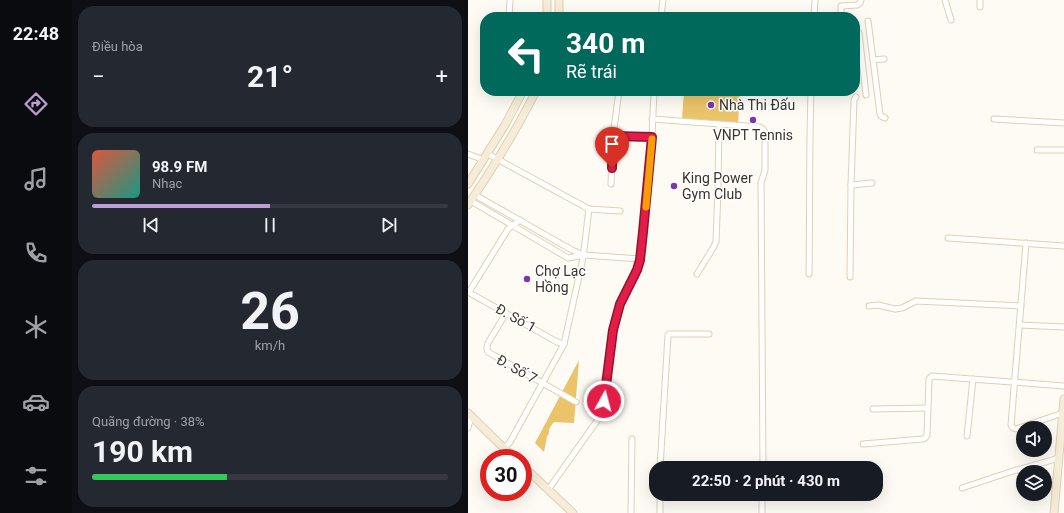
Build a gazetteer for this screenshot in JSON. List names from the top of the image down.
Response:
{
  "streets": {
    "street": ["Đ. Số 1", "Đ. Số 7"]
  },
  "crossings": [
    ["Đ. Số 1", "Đ. Số 7"]
  ],
  "places": [
    "Nhà Thi Đấu",
    "VNPT Tennis",
    "King Power Gym Club",
    "Chợ Lạc Hồng"
  ],
  "page": {
    "tabs": "22:48",
    "tile": [
      "Điều hòa",
      ["26", "km/h"],
      ["Quãng đường · 38%", "190 km"]
    ],
    "turn": ["340 m", "Rẽ trái"],
    "heat": ["−", "21°", "+"],
    "song": ["98.9 FM", "Nhạc"],
    "limit": "30",
    "trip": "22:50 · 2 phút · 430 m"
  }
}
